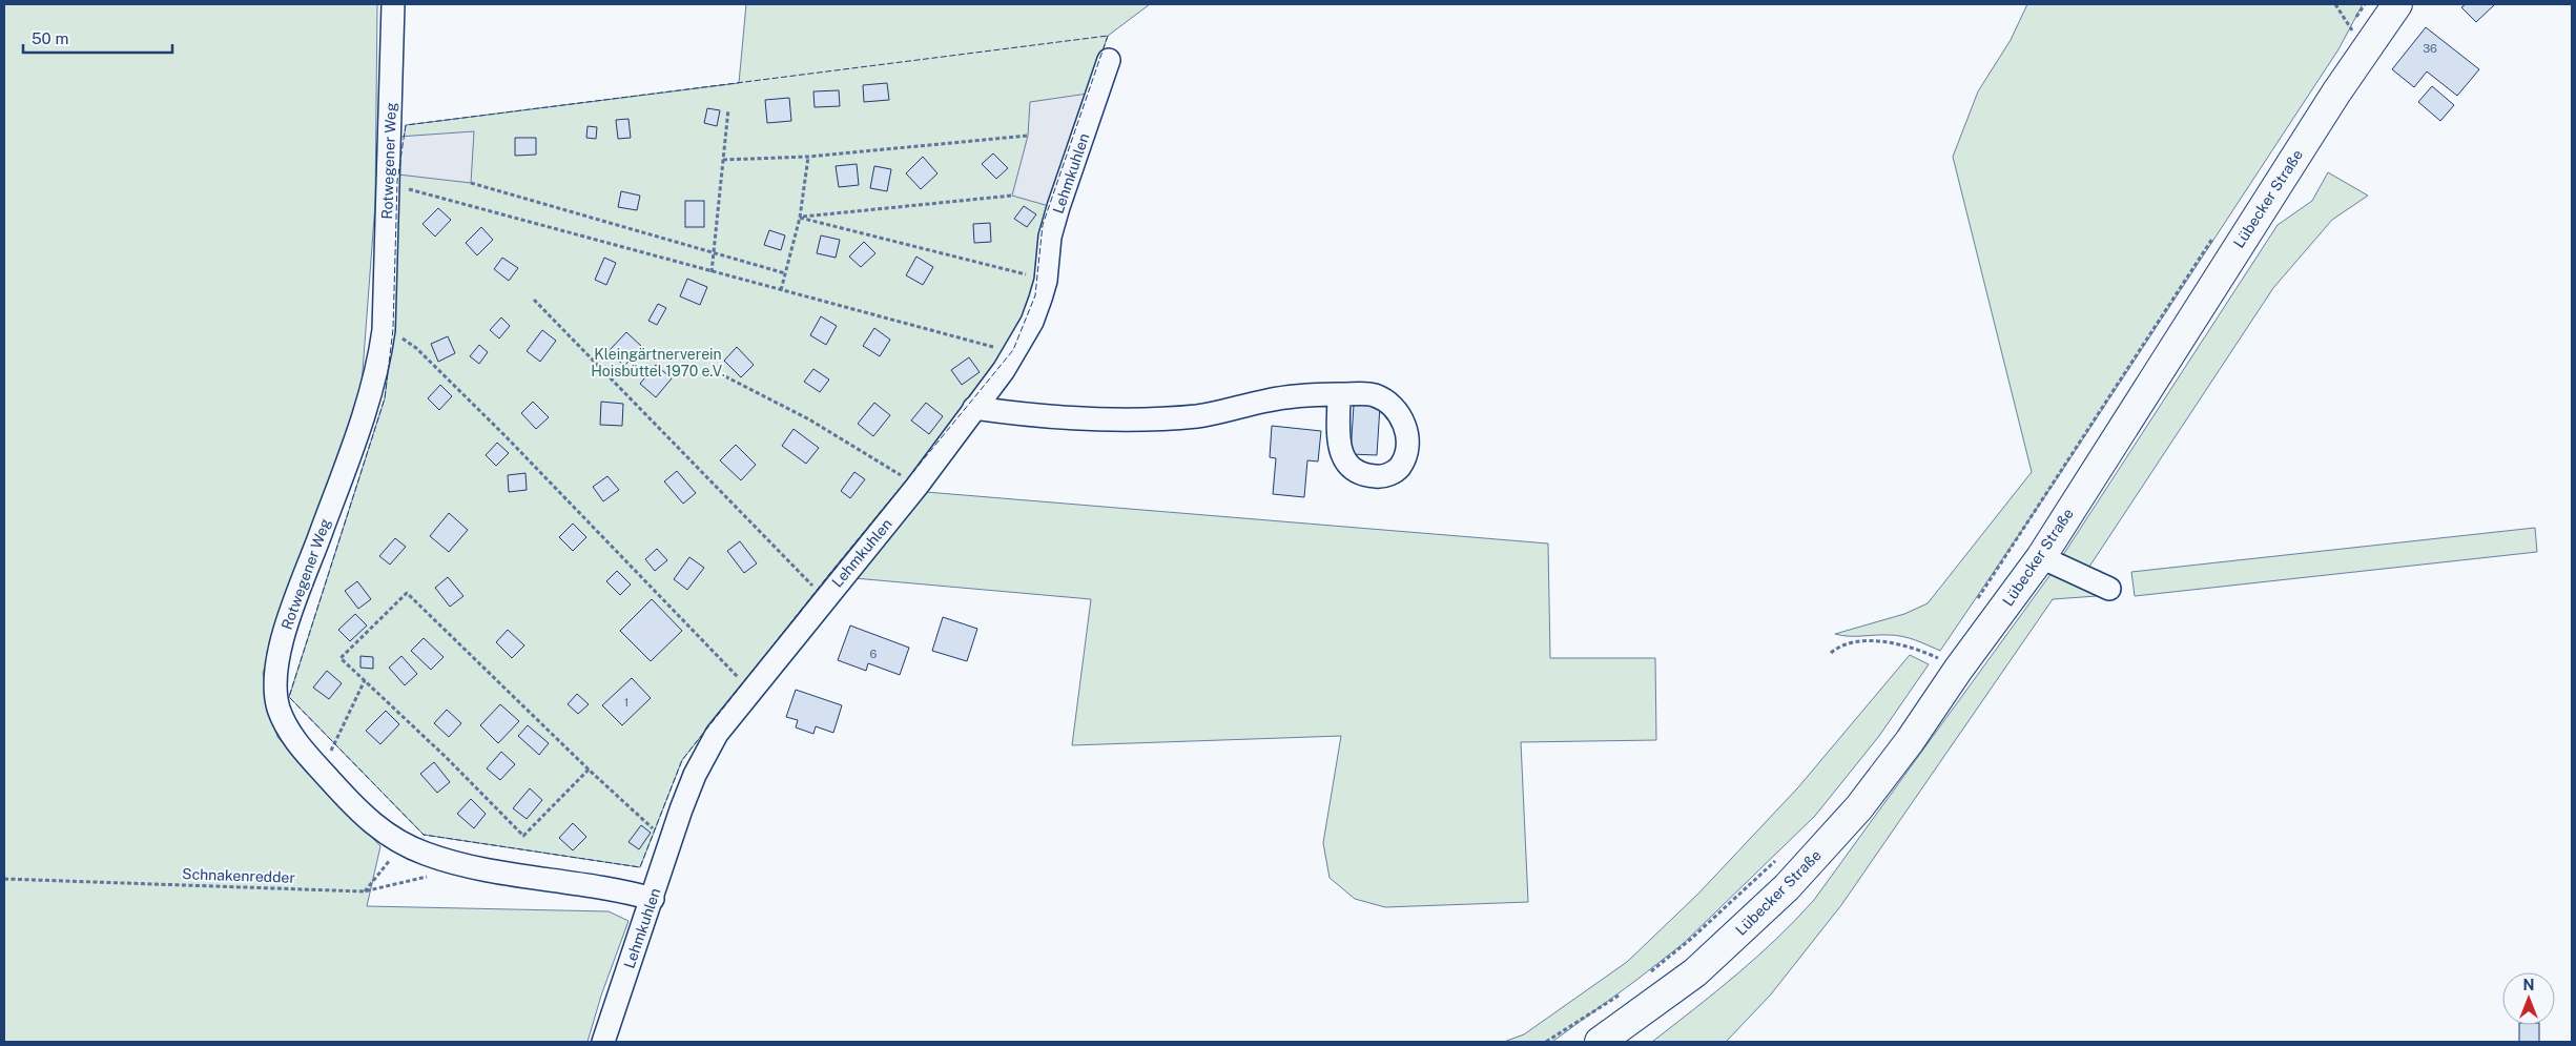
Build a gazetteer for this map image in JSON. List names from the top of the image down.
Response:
{
  "streets": {
    "main road": ["Lübecker Straße"],
    "street": ["Rotwegener Weg", "Lehmkuhlen"],
    "path": ["Schnakenredder"]
  },
  "crossings": [
    ["Rotwegener Weg", "Lehmkuhlen"]
  ],
  "parks": ["Kleingärtnerverein Hoisbüttel 1970 e.V."],
  "house_numbers": ["36", "6", "1"],
  "scale_bar": "50 m",
  "north": "top"
}
